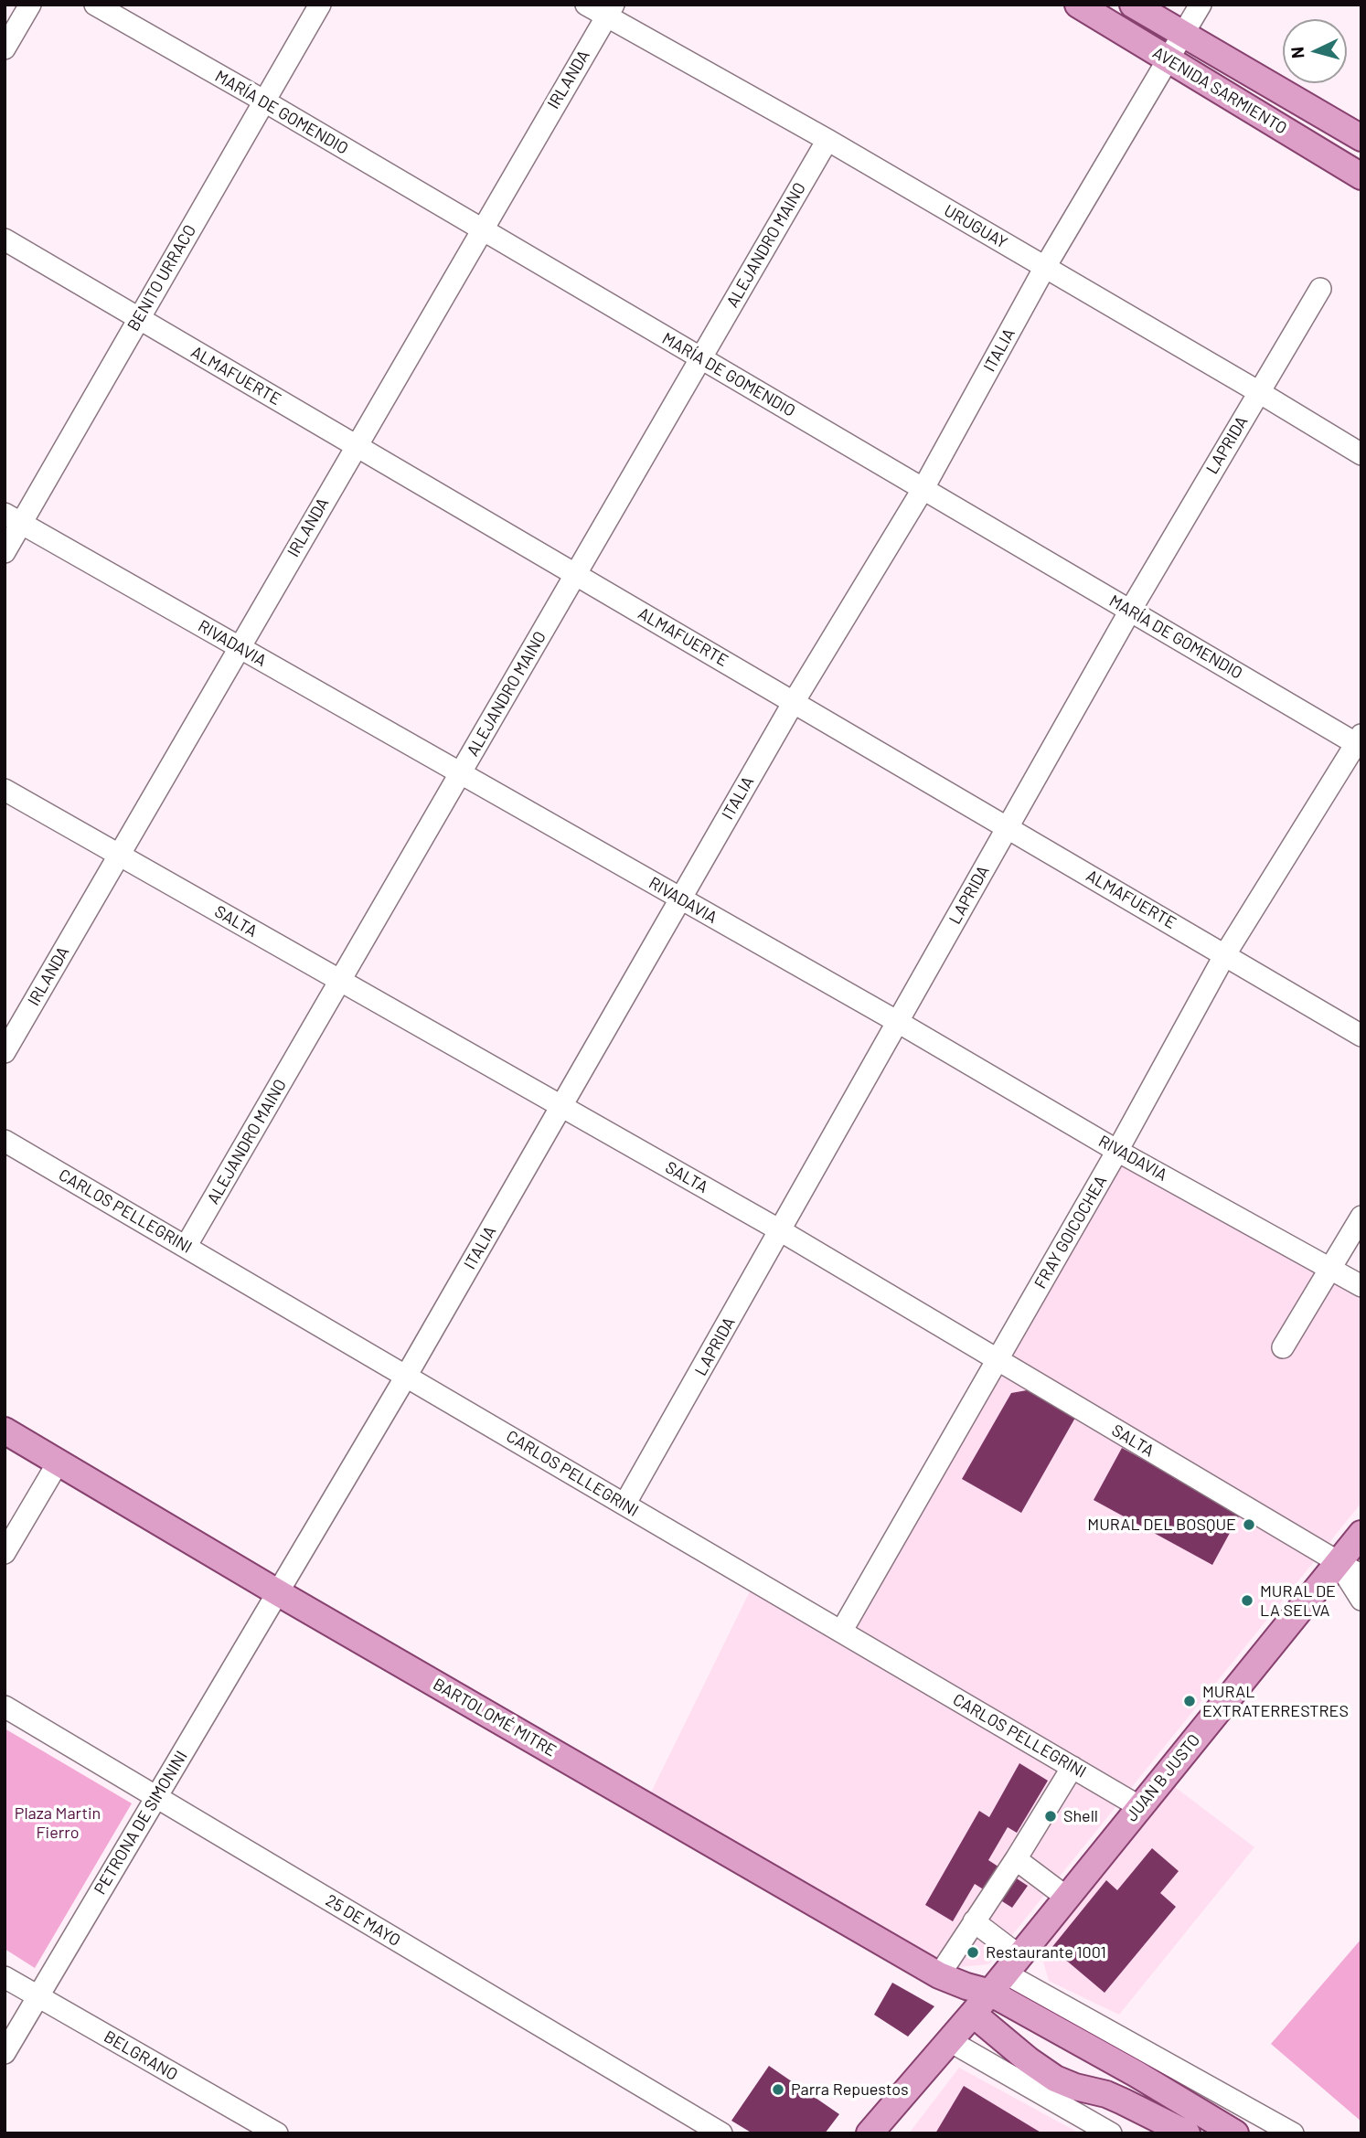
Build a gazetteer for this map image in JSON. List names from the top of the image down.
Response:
{
  "streets": {
    "main road": ["AVENIDA SARMIENTO", "BARTOLOMÉ MITRE", "JUAN B JUSTO"],
    "street": [
      "IRLANDA",
      "MARÍA DE GOMENDIO",
      "URUGUAY",
      "ALEJANDRO MAINO",
      "BENITO URRACO",
      "ITALIA",
      "ALMAFUERTE",
      "LAPRIDA",
      "RIVADAVIA",
      "SALTA",
      "CARLOS PELLEGRINI",
      "FRAY GOICOCHEA",
      "PETRONA DE SIMONINI",
      "25 DE MAYO",
      "BELGRANO"
    ]
  },
  "crossings": [
    ["IRLANDA", "MARÍA DE GOMENDIO"],
    ["IRLANDA", "URUGUAY"],
    ["IRLANDA", "ALMAFUERTE"],
    ["IRLANDA", "RIVADAVIA"],
    ["IRLANDA", "SALTA"],
    ["AVENIDA SARMIENTO", "ITALIA"],
    ["MARÍA DE GOMENDIO", "ALEJANDRO MAINO"],
    ["MARÍA DE GOMENDIO", "BENITO URRACO"],
    ["MARÍA DE GOMENDIO", "ITALIA"],
    ["MARÍA DE GOMENDIO", "LAPRIDA"],
    ["MARÍA DE GOMENDIO", "FRAY GOICOCHEA"],
    ["URUGUAY", "ALEJANDRO MAINO"],
    ["URUGUAY", "ITALIA"],
    ["URUGUAY", "LAPRIDA"],
    ["ALEJANDRO MAINO", "ALMAFUERTE"],
    ["ALEJANDRO MAINO", "RIVADAVIA"],
    ["ALEJANDRO MAINO", "SALTA"],
    ["ALEJANDRO MAINO", "CARLOS PELLEGRINI"],
    ["BENITO URRACO", "ALMAFUERTE"],
    ["BENITO URRACO", "RIVADAVIA"],
    ["ITALIA", "ALMAFUERTE"],
    ["ITALIA", "RIVADAVIA"],
    ["ITALIA", "SALTA"],
    ["ITALIA", "CARLOS PELLEGRINI"],
    ["ITALIA", "BARTOLOMÉ MITRE"],
    ["ITALIA", "PETRONA DE SIMONINI"],
    ["ALMAFUERTE", "LAPRIDA"],
    ["ALMAFUERTE", "FRAY GOICOCHEA"],
    ["LAPRIDA", "RIVADAVIA"],
    ["LAPRIDA", "SALTA"],
    ["LAPRIDA", "CARLOS PELLEGRINI"],
    ["RIVADAVIA", "FRAY GOICOCHEA"],
    ["SALTA", "FRAY GOICOCHEA"],
    ["SALTA", "JUAN B JUSTO"],
    ["CARLOS PELLEGRINI", "FRAY GOICOCHEA"],
    ["CARLOS PELLEGRINI", "JUAN B JUSTO"],
    ["BARTOLOMÉ MITRE", "JUAN B JUSTO"],
    ["BARTOLOMÉ MITRE", "PETRONA DE SIMONINI"],
    ["PETRONA DE SIMONINI", "25 DE MAYO"],
    ["PETRONA DE SIMONINI", "BELGRANO"]
  ],
  "parks": ["Plaza Martin Fierro"],
  "places": [
    "MURAL DEL BOSQUE",
    "MURAL DE LA SELVA",
    "MURAL EXTRATERRESTRES",
    "Shell",
    "Restaurante 1001",
    "Parra Repuestos"
  ],
  "north": "left"
}
